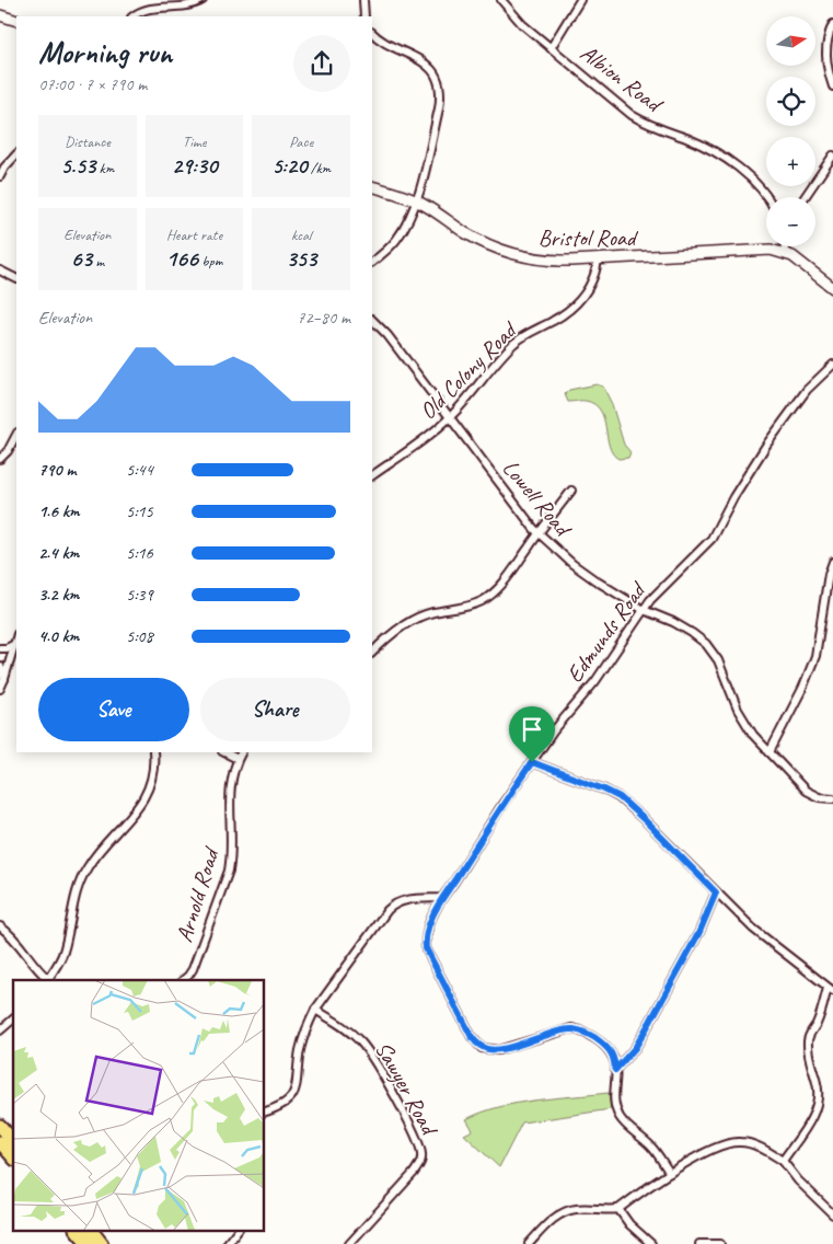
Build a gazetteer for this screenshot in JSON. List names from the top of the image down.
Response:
{
  "streets": {
    "street": [
      "Albion Road",
      "Bristol Road",
      "Old Colony Road",
      "Lowell Road",
      "Edmunds Road",
      "Arnold Road",
      "Sawyer Road"
    ]
  },
  "crossings": [
    ["Bristol Road", "Old Colony Road"],
    ["Old Colony Road", "Lowell Road"],
    ["Lowell Road", "Edmunds Road"]
  ],
  "north": "right",
  "page": {
    "map_buttons": ["+", "−"],
    "heading": ["Morning run", "07:00 · 7 × 790 m"],
    "stats": [
      ["Distance", "5.53 km"],
      ["Time", "29:30"],
      ["Pace", "5:20 /km"],
      ["Elevation", "63 m"],
      ["Heart rate", "166 bpm"],
      ["kcal", "353"]
    ],
    "chart": ["Elevation", "72–80 m"],
    "list": [
      {
        "name": "790 m",
        "note": "5:44"
      },
      {
        "name": "1.6 km",
        "note": "5:15"
      },
      {
        "name": "2.4 km",
        "note": "5:16"
      },
      {
        "name": "3.2 km",
        "note": "5:39"
      },
      {
        "name": "4.0 km",
        "note": "5:08"
      }
    ],
    "buttons": ["Save", "Share"]
  }
}
